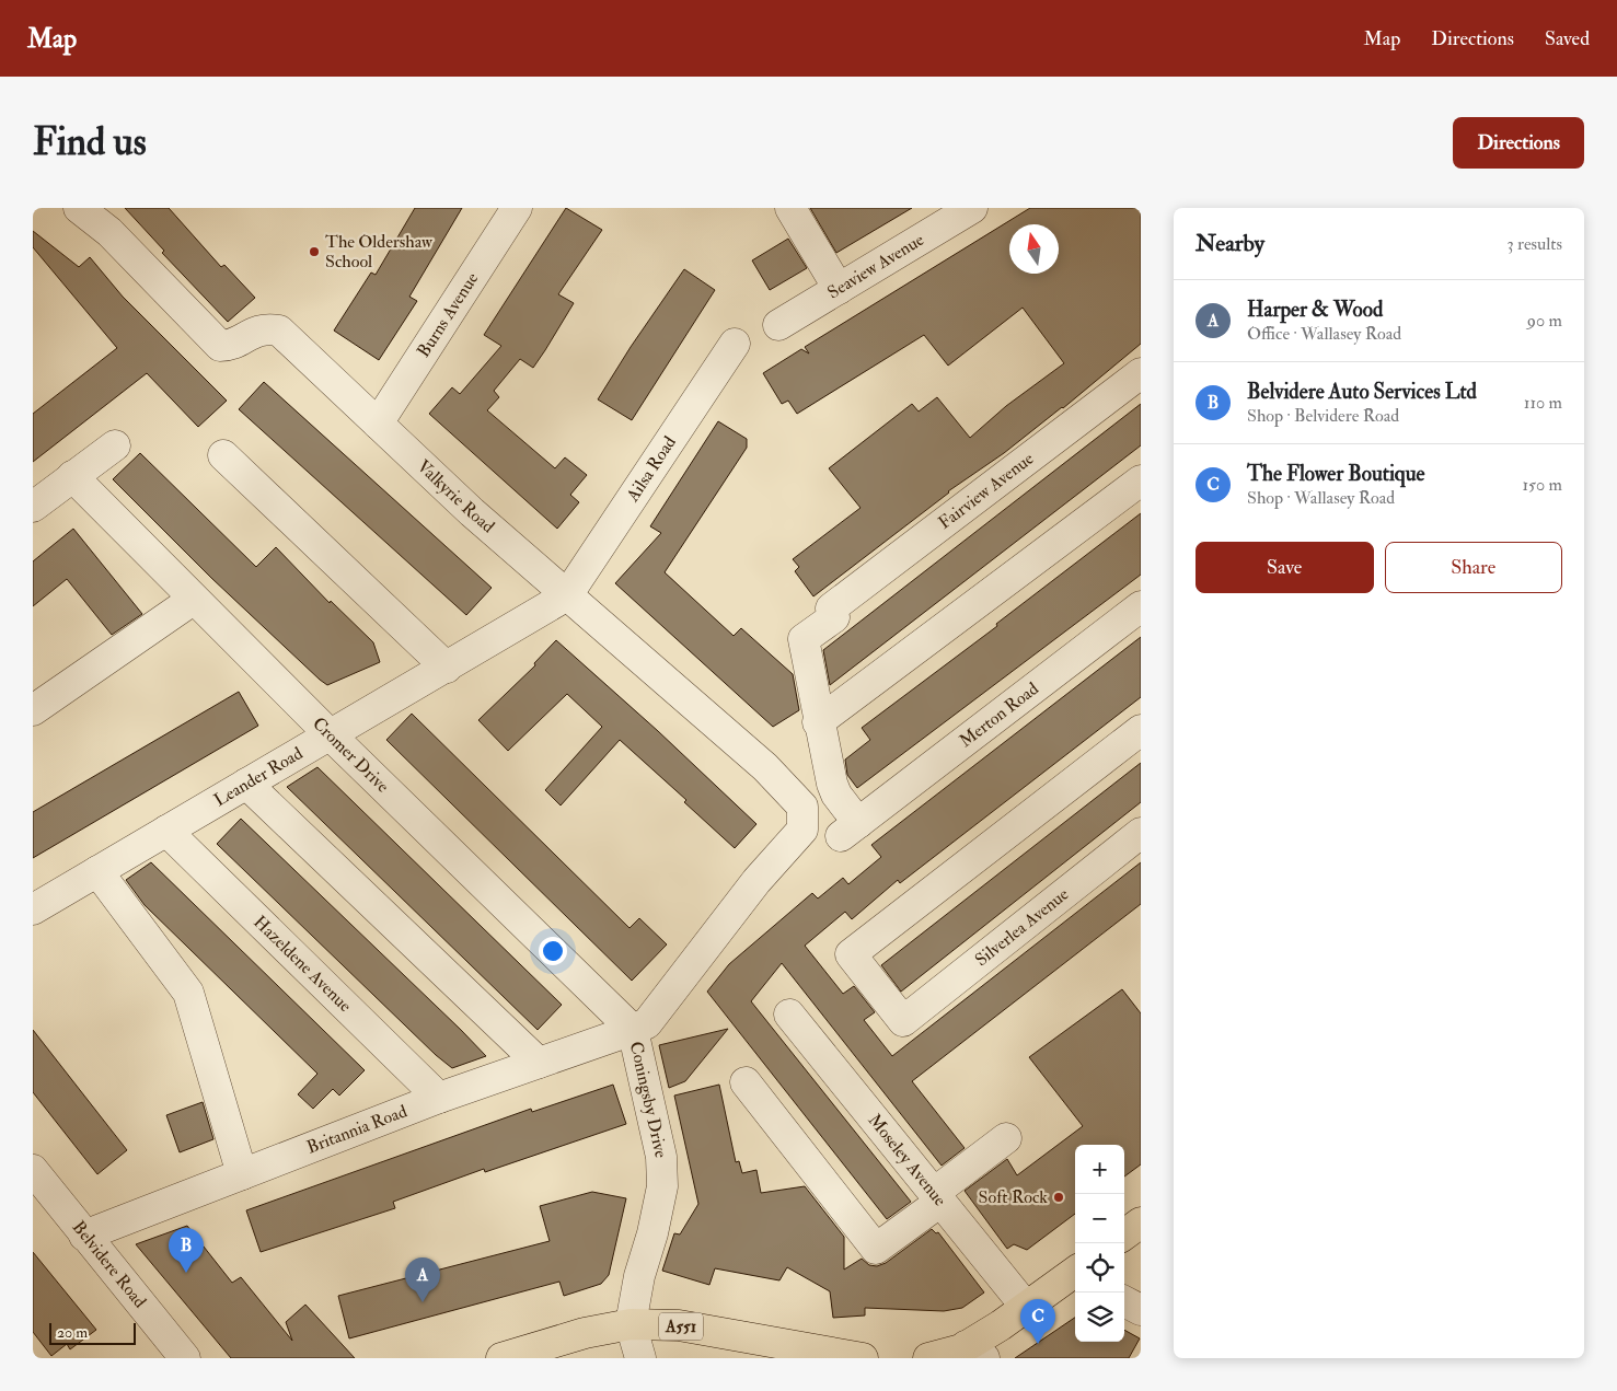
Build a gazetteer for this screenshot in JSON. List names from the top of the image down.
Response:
{
  "streets": {
    "main road": ["A551"],
    "street": [
      "Seaview Avenue",
      "Burns Avenue",
      "Ailsa Road",
      "Fairview Avenue",
      "Valkyrie Road",
      "Merton Road",
      "Cromer Drive",
      "Leander Road",
      "Silverlea Avenue",
      "Hazeldene Avenue",
      "Coningsby Drive",
      "Britannia Road",
      "Moseley Avenue",
      "Belvidere Road"
    ]
  },
  "crossings": [
    ["Burns Avenue", "Valkyrie Road"],
    ["Ailsa Road", "Valkyrie Road"],
    ["Ailsa Road", "Leander Road"],
    ["Fairview Avenue", "Merton Road"],
    ["Valkyrie Road", "Leander Road"],
    ["Valkyrie Road", "Coningsby Drive"],
    ["Cromer Drive", "Leander Road"],
    ["Cromer Drive", "Coningsby Drive"],
    ["Cromer Drive", "Britannia Road"],
    ["Leander Road", "Hazeldene Avenue"],
    ["Hazeldene Avenue", "Britannia Road"],
    ["Coningsby Drive", "Britannia Road"],
    ["Coningsby Drive", "A551"],
    ["Britannia Road", "Belvidere Road"]
  ],
  "places": ["The Oldershaw School", "Soft Rock"],
  "scale_bar": "20 m",
  "north": "top",
  "page": {
    "header": "Map",
    "nav": ["Map", "Directions", "Saved"],
    "buttons": [
      "Directions",
      ["Save", "Share"]
    ],
    "title": "Find us",
    "heading": ["Nearby", "3 results"],
    "list": [
      {
        "mark": "A",
        "name": "Harper & Wood",
        "note": "Office · Wallasey Road",
        "value": "90 m"
      },
      {
        "mark": "B",
        "name": "Belvidere Auto Services Ltd",
        "note": "Shop · Belvidere Road",
        "value": "110 m"
      },
      {
        "mark": "C",
        "name": "The Flower Boutique",
        "note": "Shop · Wallasey Road",
        "value": "150 m"
      }
    ],
    "map_buttons": ["+", "−"],
    "pins": ["B", "A", "C"],
    "scale": "20 m"
  }
}
